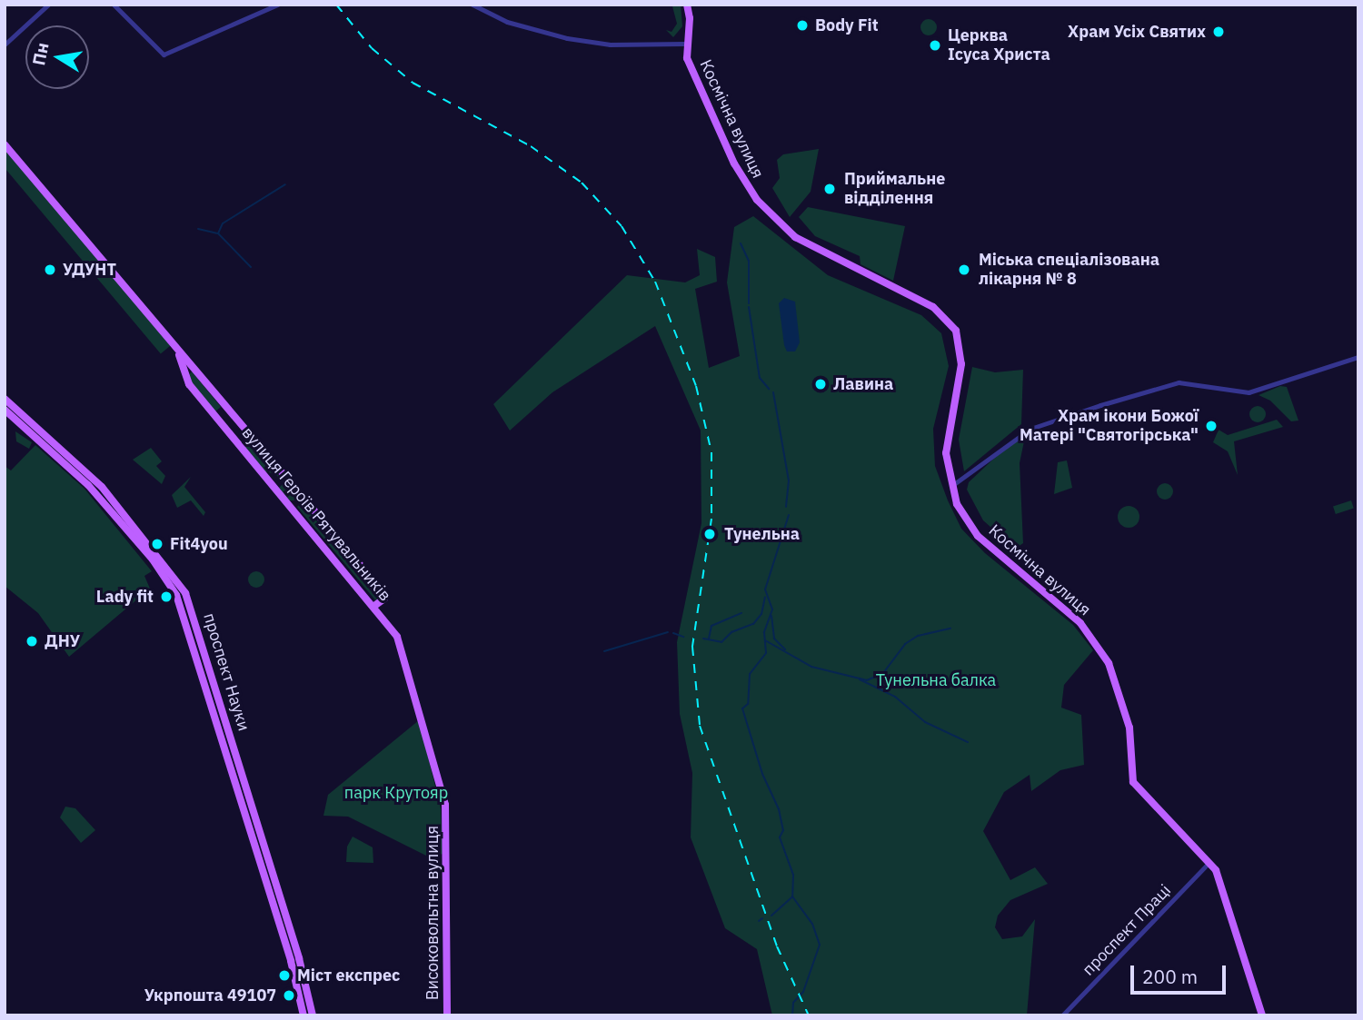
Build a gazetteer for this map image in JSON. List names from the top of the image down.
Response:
{
  "streets": {
    "main road": [
      "Космічна вулиця",
      "вулиця Героїв Рятувальників",
      "проспект Науки",
      "Високовольтна вулиця"
    ],
    "street": ["проспект Праці"]
  },
  "crossings": [
    ["Космічна вулиця", "проспект Праці"],
    ["вулиця Героїв Рятувальників", "Високовольтна вулиця"]
  ],
  "parks": ["Тунельна балка", "парк Крутояр"],
  "places": [
    "Body Fit",
    "Храм Усіх Святих",
    "Церква Ісуса Христа",
    "Приймальне відділення",
    "УДУНТ",
    "Міська спеціалізована лікарня № 8",
    "Лавина",
    "Храм ікони Божої Матері \"Святогірська\"",
    "Тунельна",
    "Fit4you",
    "Lady fit",
    "ДНУ",
    "Міст експрес",
    "Укрпошта 49107"
  ],
  "scale_bar": "200 m",
  "north": "left"
}
